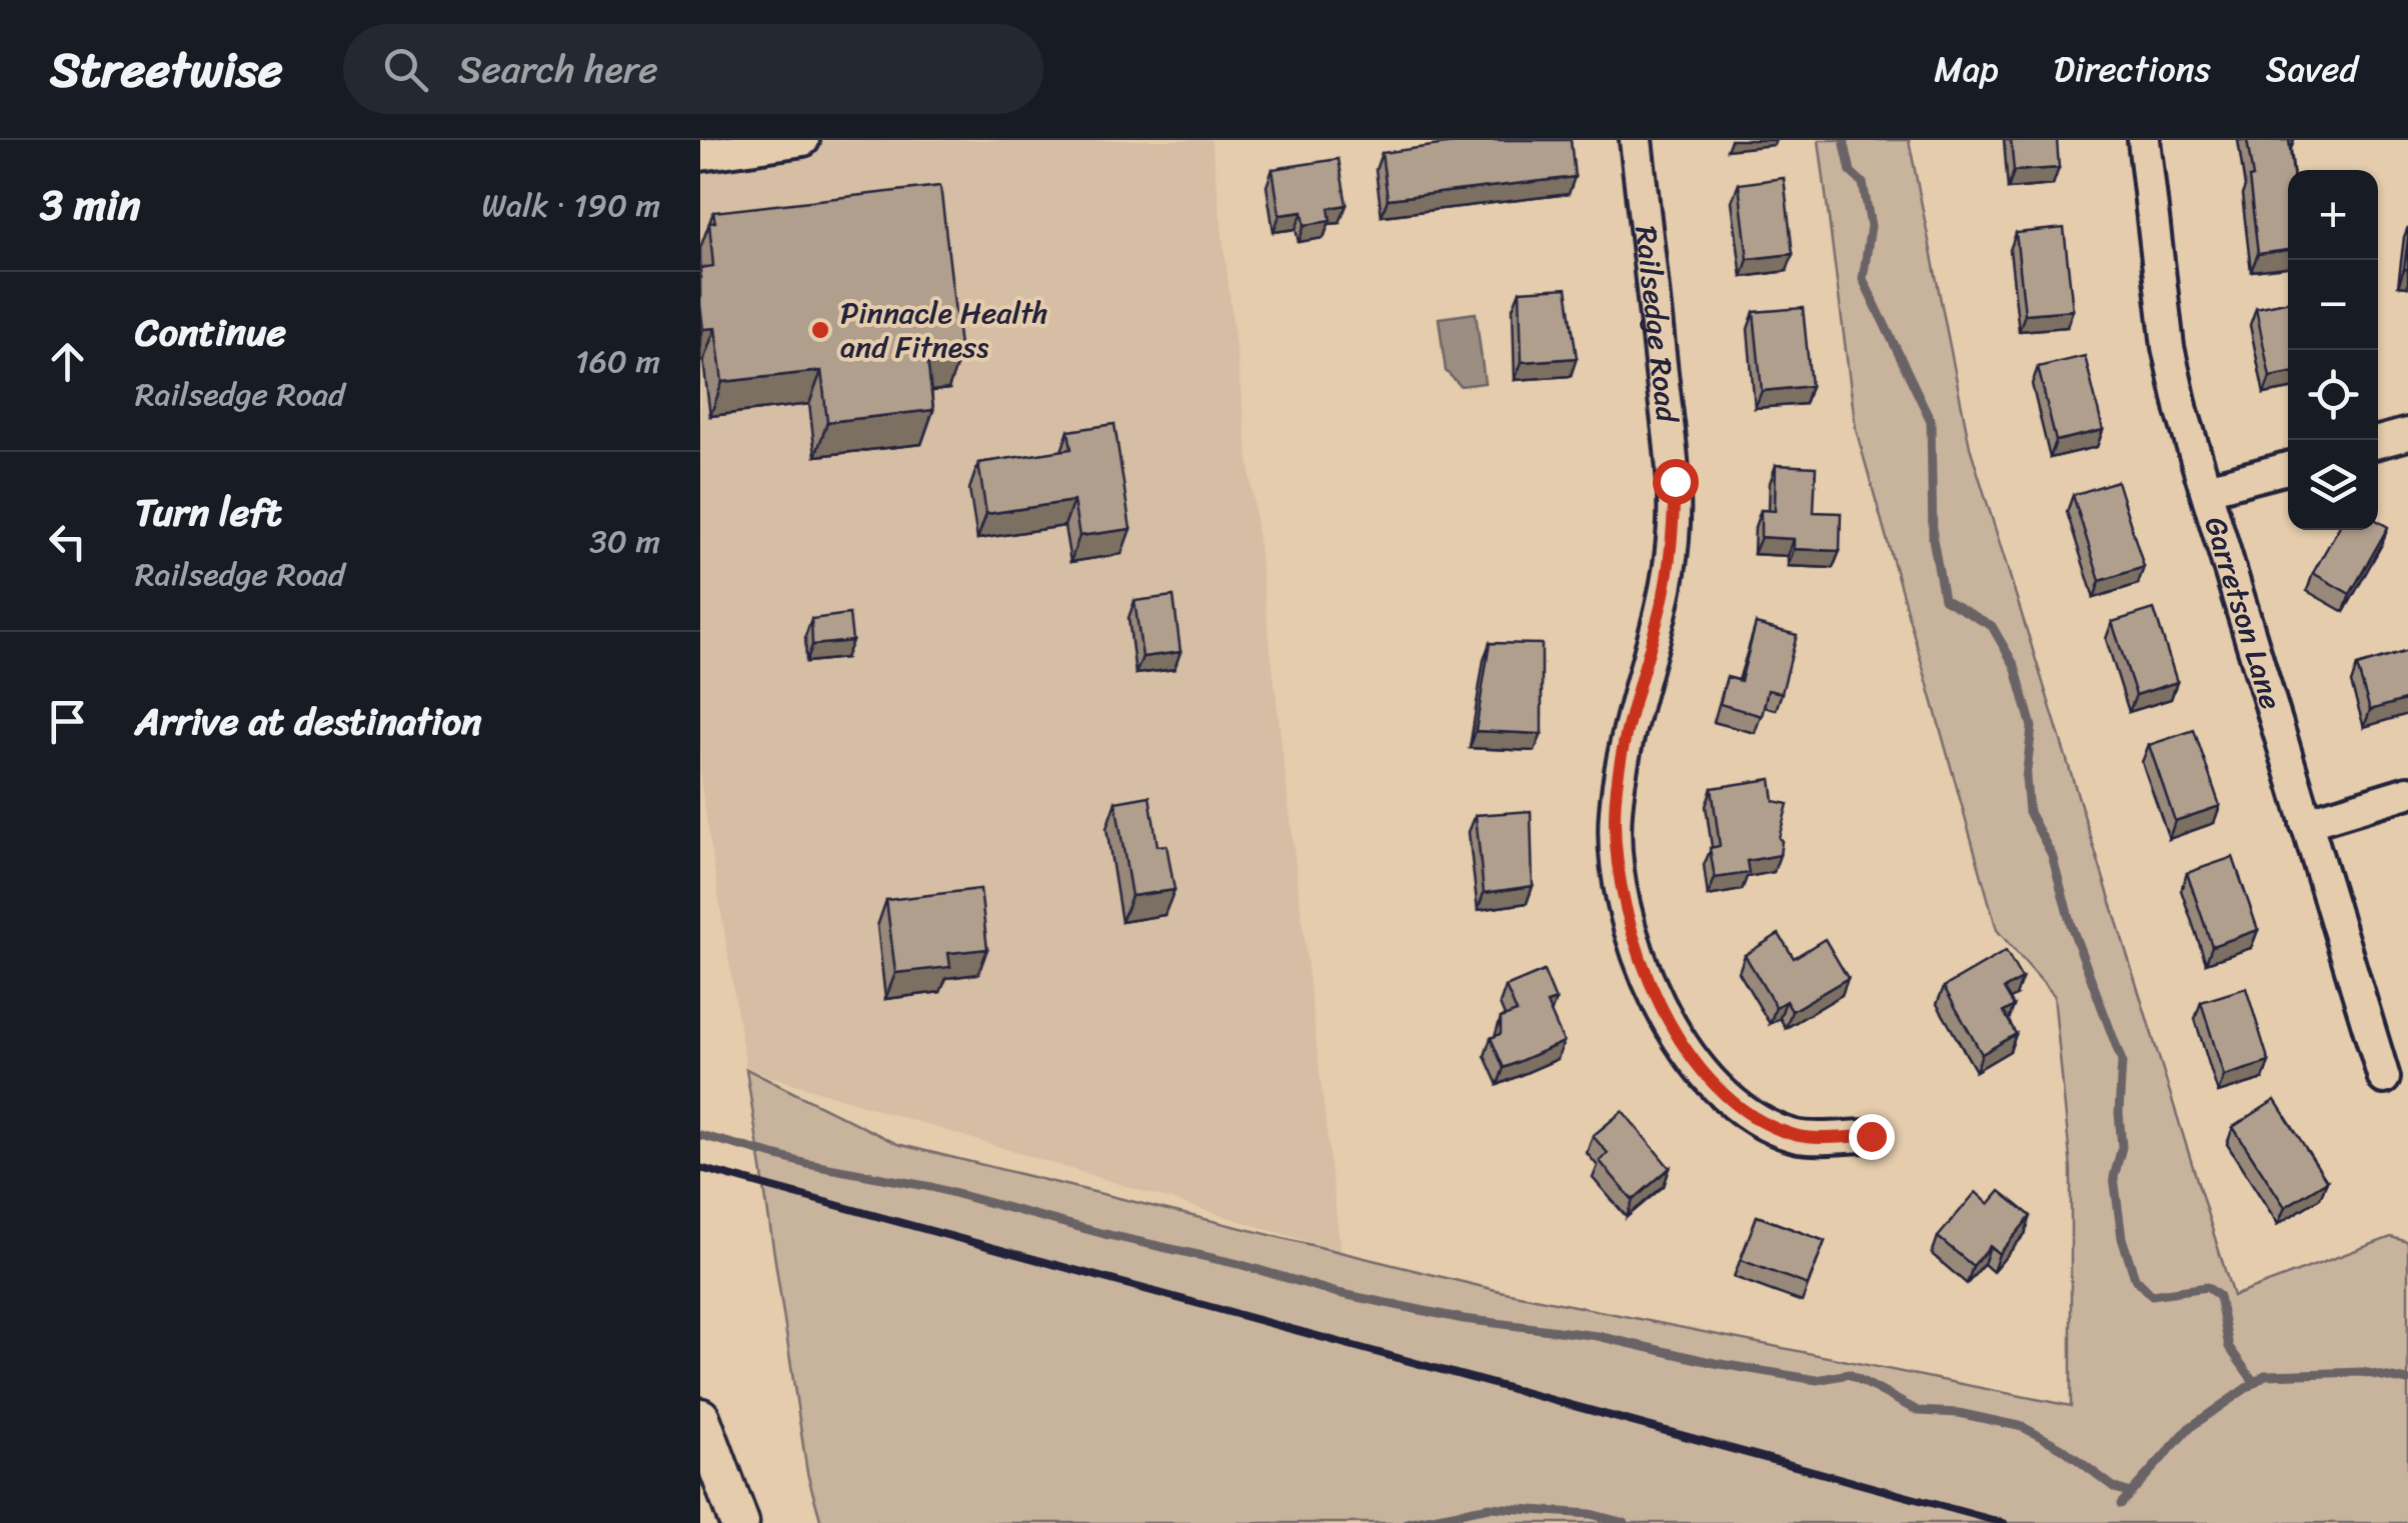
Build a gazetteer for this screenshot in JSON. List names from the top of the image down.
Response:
{
  "streets": {
    "street": ["Railsedge Road", "Garretson Lane"]
  },
  "places": ["Pinnacle Health and Fitness"],
  "page": {
    "header": "Streetwise",
    "search": "Search here",
    "nav": ["Map", "Directions", "Saved"],
    "heading": ["3 min", "Walk · 190 m"],
    "map_buttons": ["+", "−"],
    "list": [
      ["Continue", "Railsedge Road", "160 m"],
      ["Turn left", "Railsedge Road", "30 m"],
      "Arrive at destination"
    ]
  }
}
